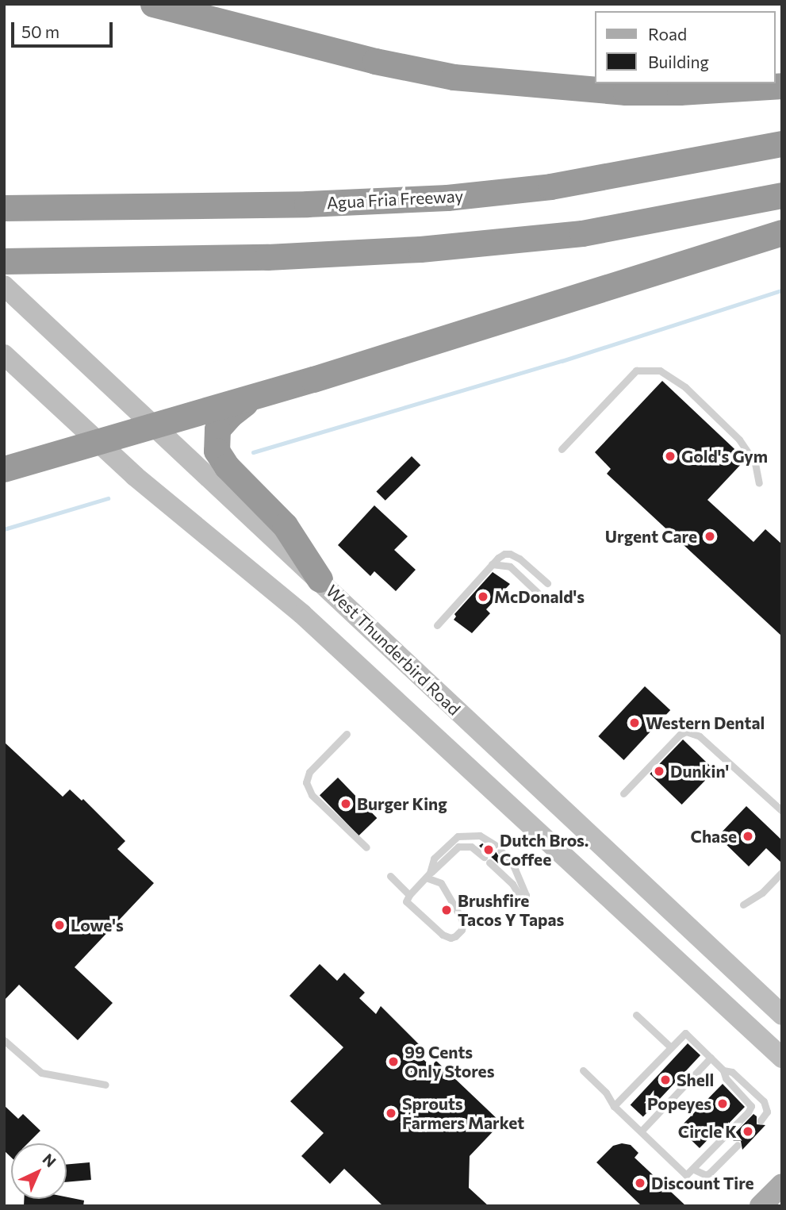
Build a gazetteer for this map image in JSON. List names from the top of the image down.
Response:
{
  "streets": {
    "highway": ["Agua Fria Freeway"],
    "main road": ["West Thunderbird Road"]
  },
  "places": [
    "Gold's Gym",
    "Urgent Care",
    "McDonald's",
    "Western Dental",
    "Dunkin'",
    "Burger King",
    "Chase",
    "Dutch Bros. Coffee",
    "Brushfire Tacos Y Tapas",
    "Lowe's",
    "99 Cents Only Stores",
    "Shell",
    "Popeyes",
    "Sprouts Farmers Market",
    "Circle K",
    "Discount Tire"
  ],
  "legend": ["Road", "Building"],
  "scale_bar": "50 m",
  "north": "top right"
}
